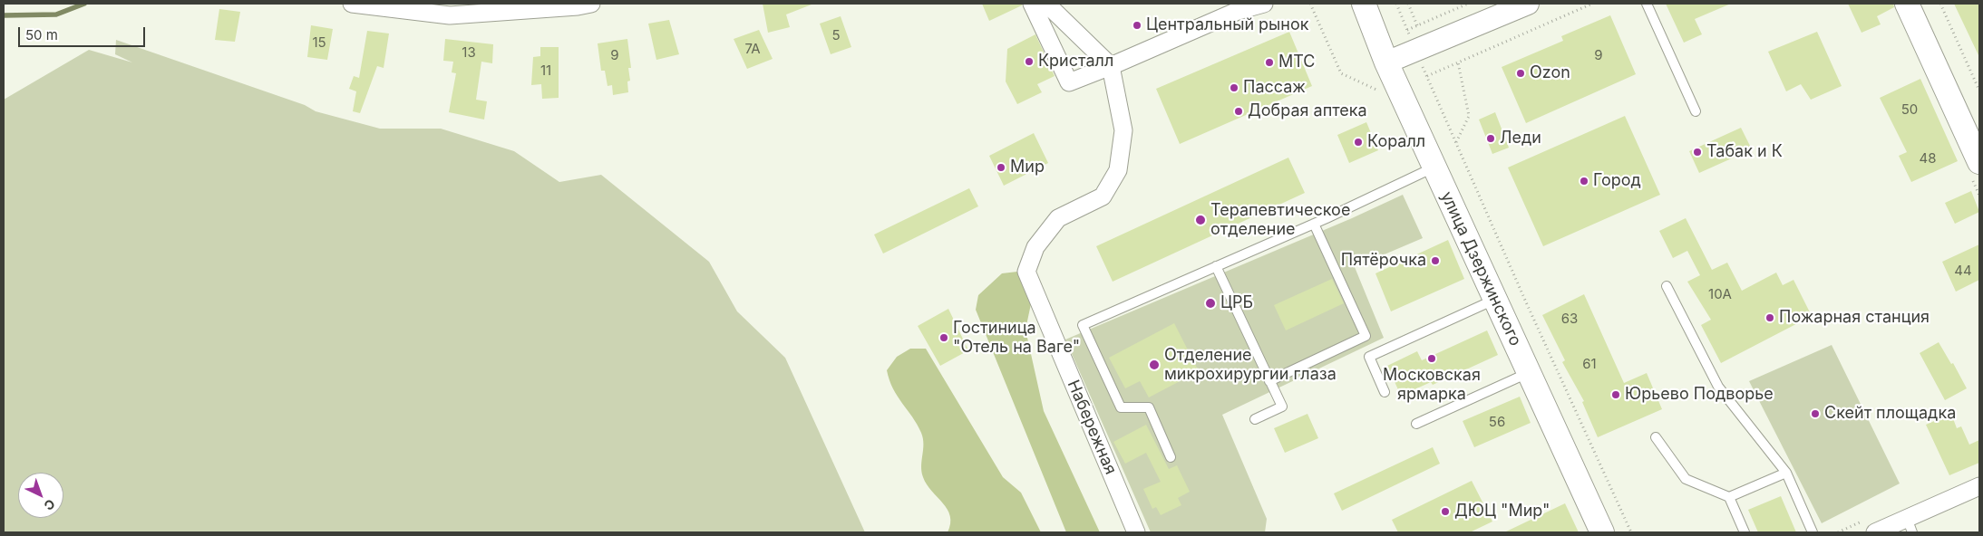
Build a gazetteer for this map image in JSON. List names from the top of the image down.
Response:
{
  "streets": {
    "main road": ["улица Дзержинского"],
    "street": ["Набережная"]
  },
  "places": [
    "Центральный рынок",
    "Кристалл",
    "МТС",
    "Ozon",
    "Пассаж",
    "Добрая аптека",
    "Леди",
    "Коралл",
    "Табак и К",
    "Мир",
    "Город",
    "Терапевтическое отделение",
    "Пятёрочка",
    "ЦРБ",
    "Пожарная станция",
    "Гостиница \"Отель на Ваге\"",
    "Московская ярмарка",
    "Отделение микрохирургии глаза",
    "Юрьево Подворье",
    "Скейт площадка",
    "ДЮЦ \"Мир\""
  ],
  "house_numbers": [
    "5",
    "15",
    "7А",
    "13",
    "9",
    "9",
    "11",
    "50",
    "48",
    "44",
    "10А",
    "63",
    "61",
    "56"
  ],
  "scale_bar": "50 m",
  "north": "bottom right"
}
